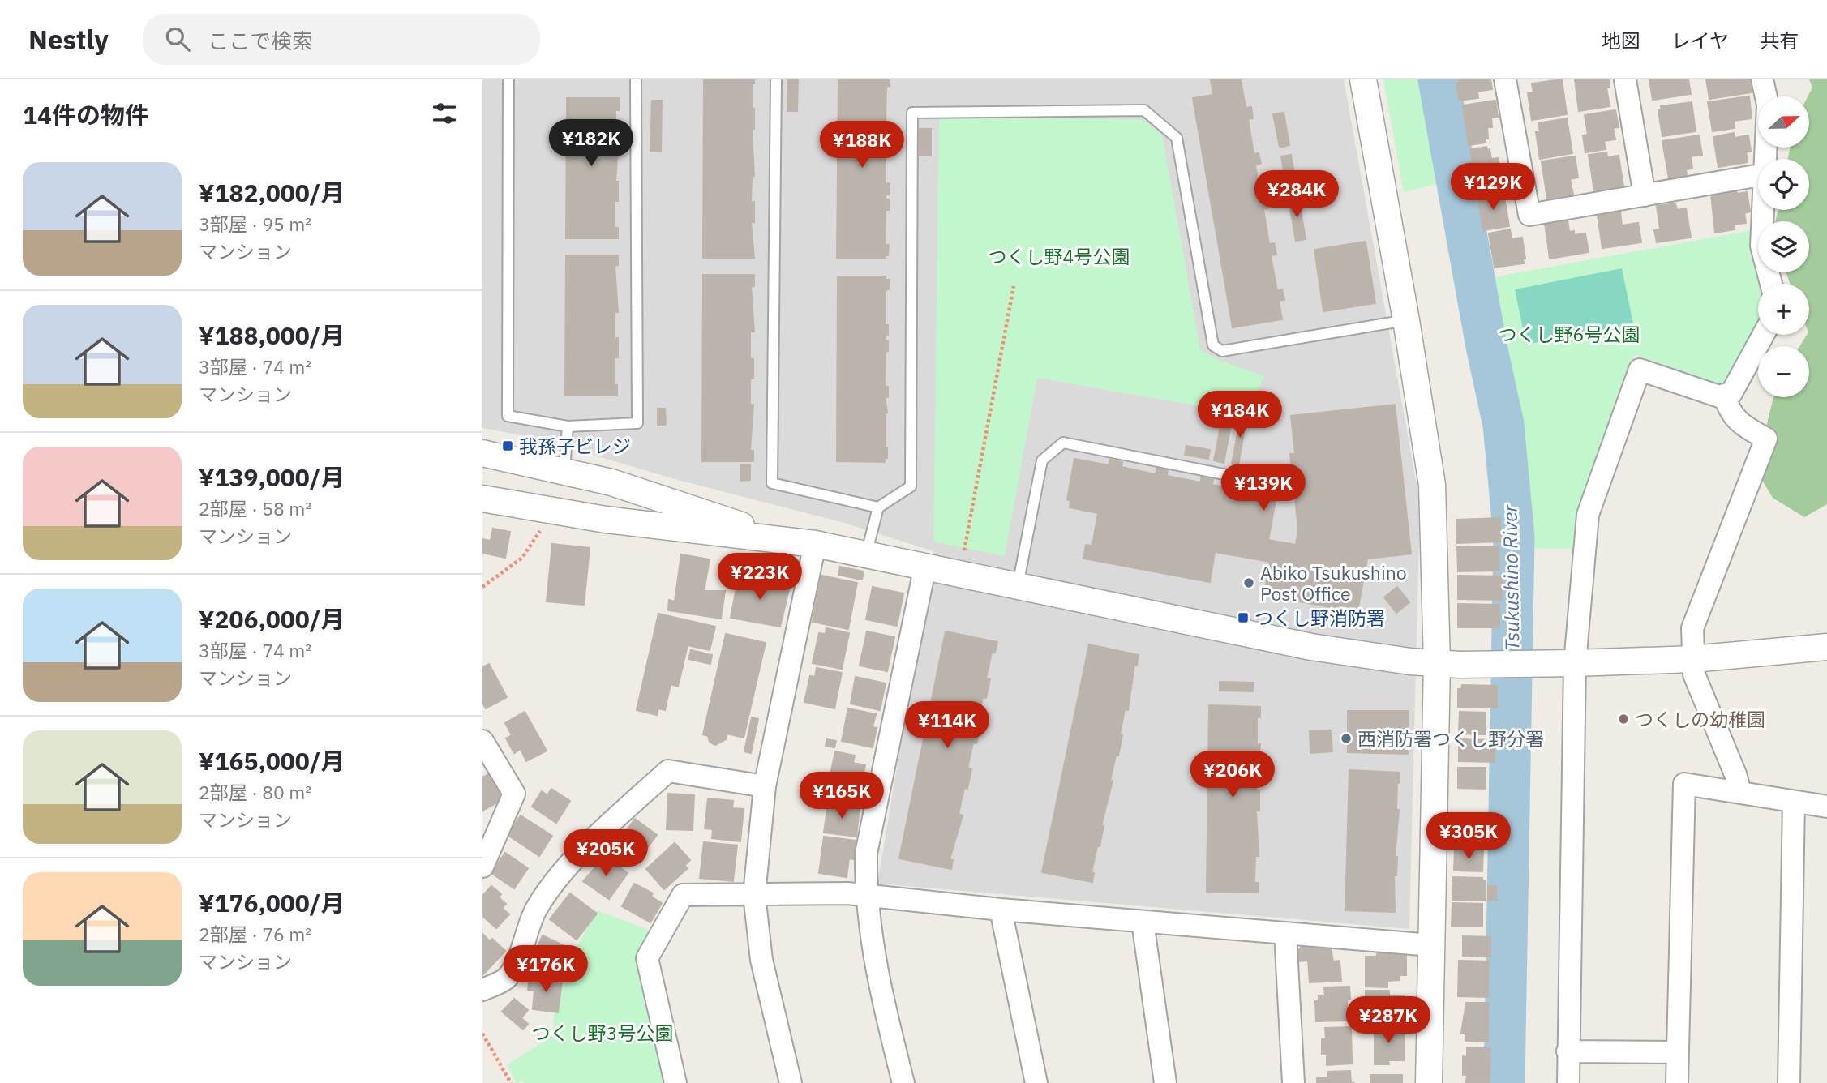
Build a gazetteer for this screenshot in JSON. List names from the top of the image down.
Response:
{
  "water": ["Tsukushino River"],
  "parks": ["つくし野4号公園", "つくし野6号公園", "つくし野3号公園"],
  "places": {
    "transit": ["我孫子ビレジ", "つくし野消防署"],
    "other": ["Abiko Tsukushino Post Office", "つくしの幼稚園", "西消防署つくし野分署"]
  },
  "north": "right",
  "page": {
    "header": "Nestly",
    "search": "ここで検索",
    "nav": ["地図", "レイヤ", "共有"],
    "heading": "14件の物件",
    "map_buttons": ["+", "−"],
    "price": [
      "¥182K",
      "¥188K",
      "¥129K",
      "¥284K",
      "¥184K",
      "¥139K",
      "¥223K",
      "¥114K",
      "¥206K",
      "¥165K",
      "¥305K",
      "¥205K",
      "¥176K",
      "¥287K"
    ],
    "list": [
      {
        "name": "¥182,000/月",
        "note": "3部屋 · 95 m² · マンション"
      },
      {
        "name": "¥188,000/月",
        "note": "3部屋 · 74 m² · マンション"
      },
      {
        "name": "¥139,000/月",
        "note": "2部屋 · 58 m² · マンション"
      },
      {
        "name": "¥206,000/月",
        "note": "3部屋 · 74 m² · マンション"
      },
      {
        "name": "¥165,000/月",
        "note": "2部屋 · 80 m² · マンション"
      },
      {
        "name": "¥176,000/月",
        "note": "2部屋 · 76 m² · マンション"
      }
    ]
  }
}
